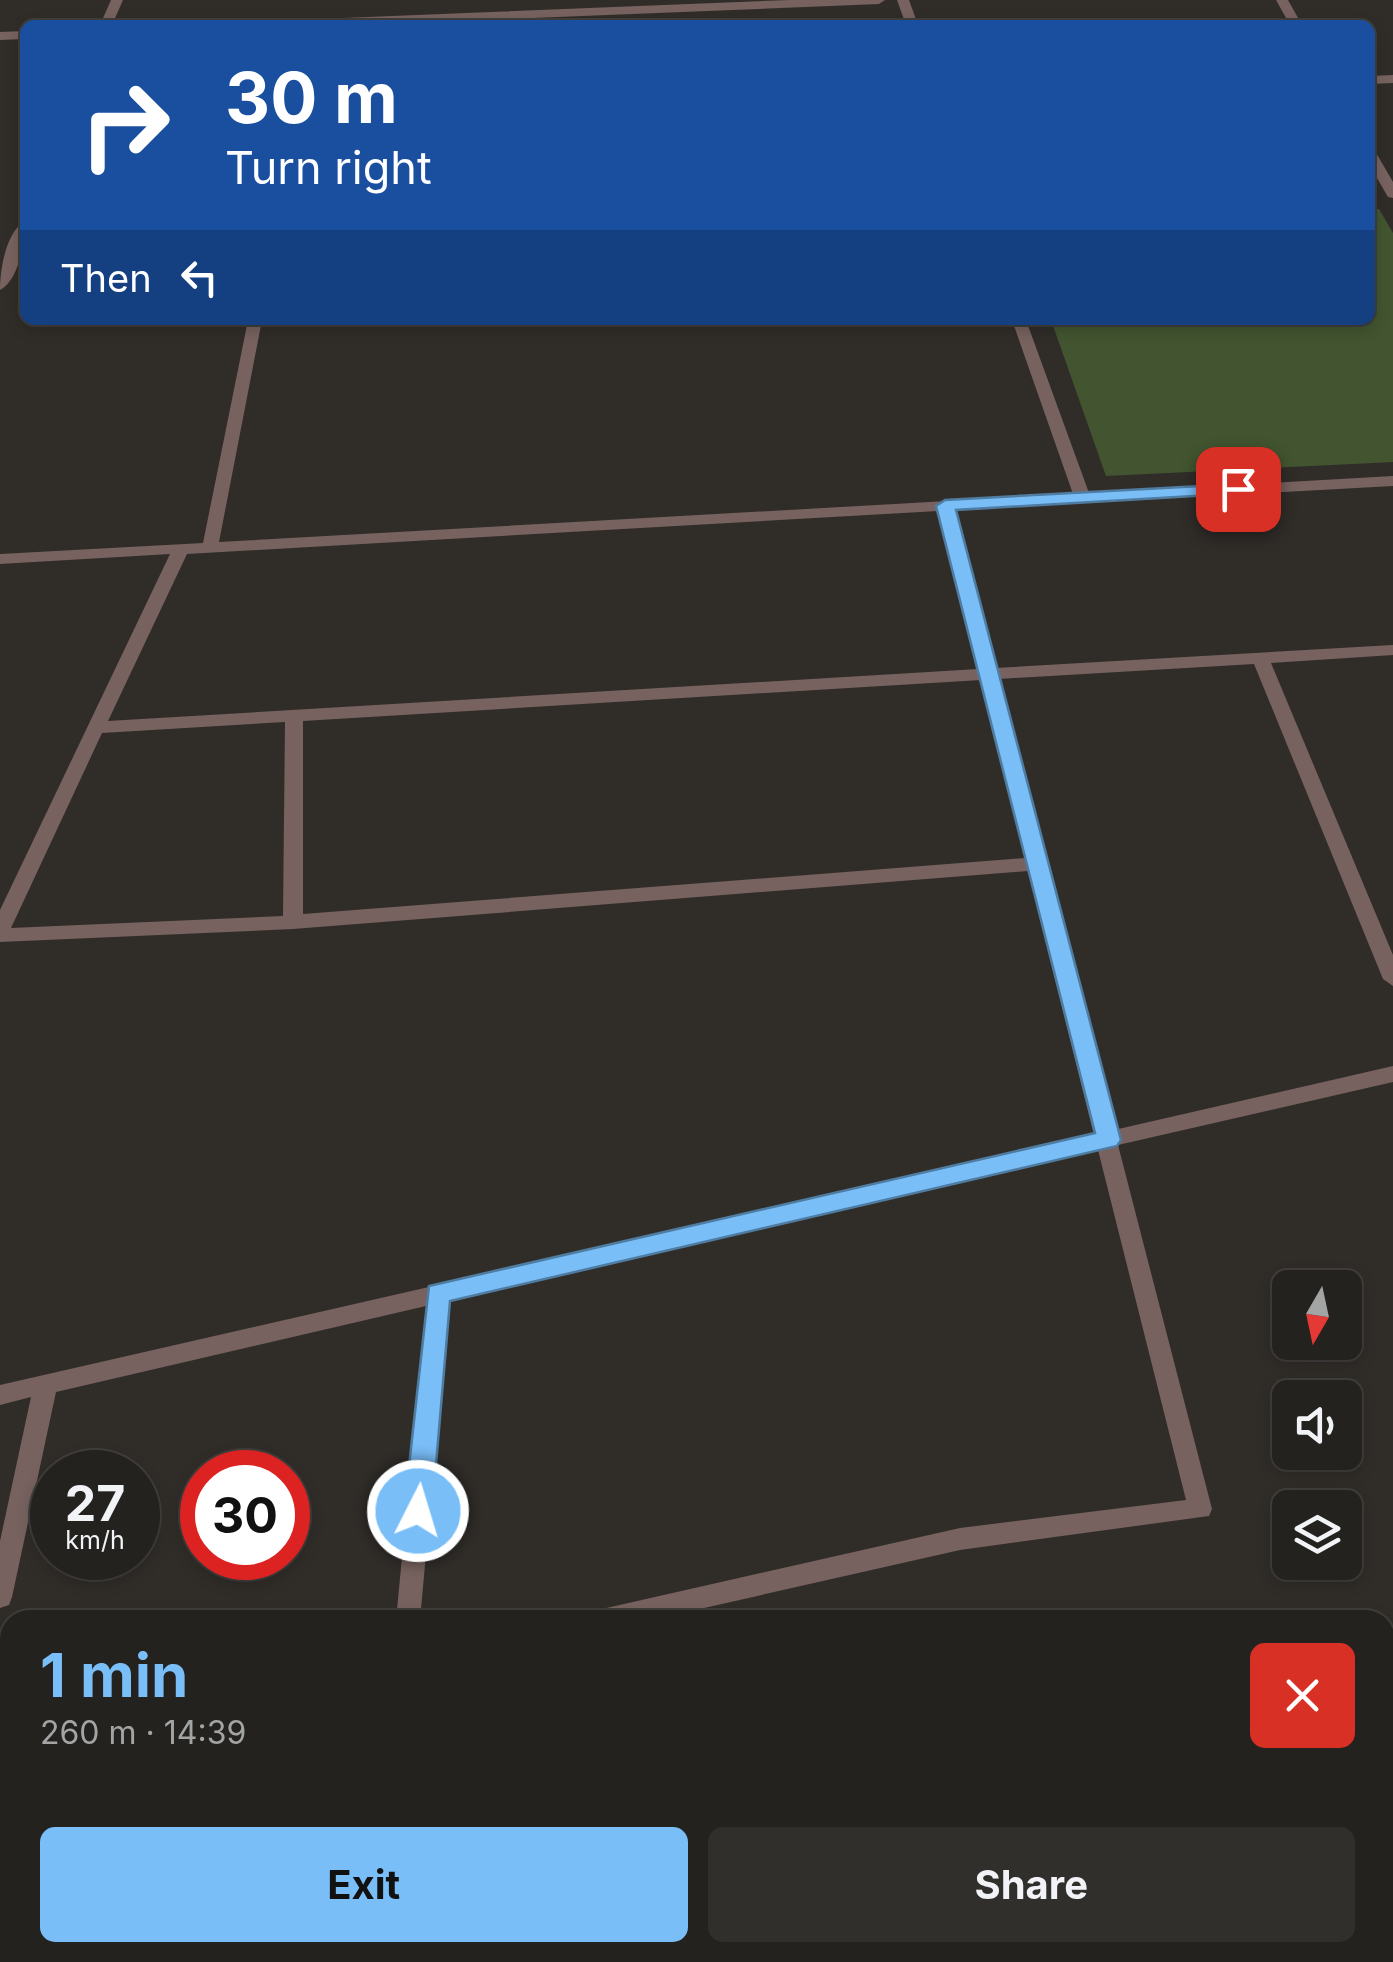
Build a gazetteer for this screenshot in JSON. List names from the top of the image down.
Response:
{
  "north": "bottom",
  "page": {
    "turn": ["30 m", "Turn right"],
    "then": "Then",
    "speed": "27 km/h",
    "limit": "30",
    "heading": ["1 min", "260 m · 14:39"],
    "buttons": ["Exit", "Share"]
  }
}
